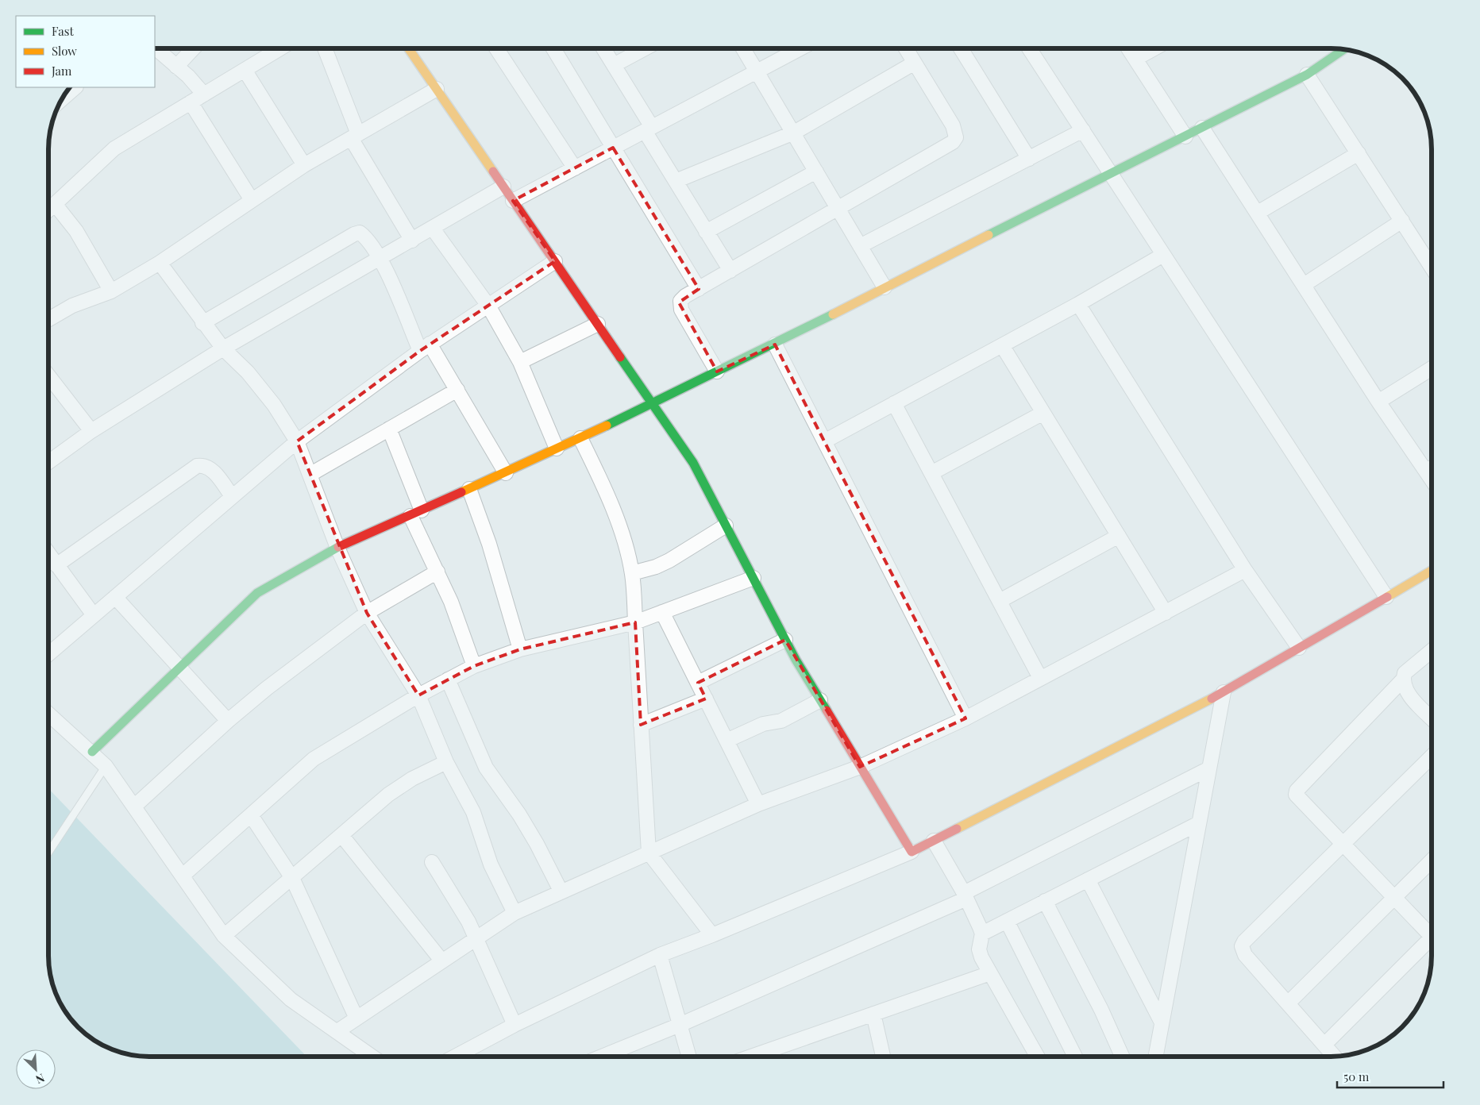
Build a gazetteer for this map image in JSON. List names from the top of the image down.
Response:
{
  "legend": ["Fast", "Slow", "Jam"],
  "scale_bar": "50 m",
  "north": "bottom right"
}
